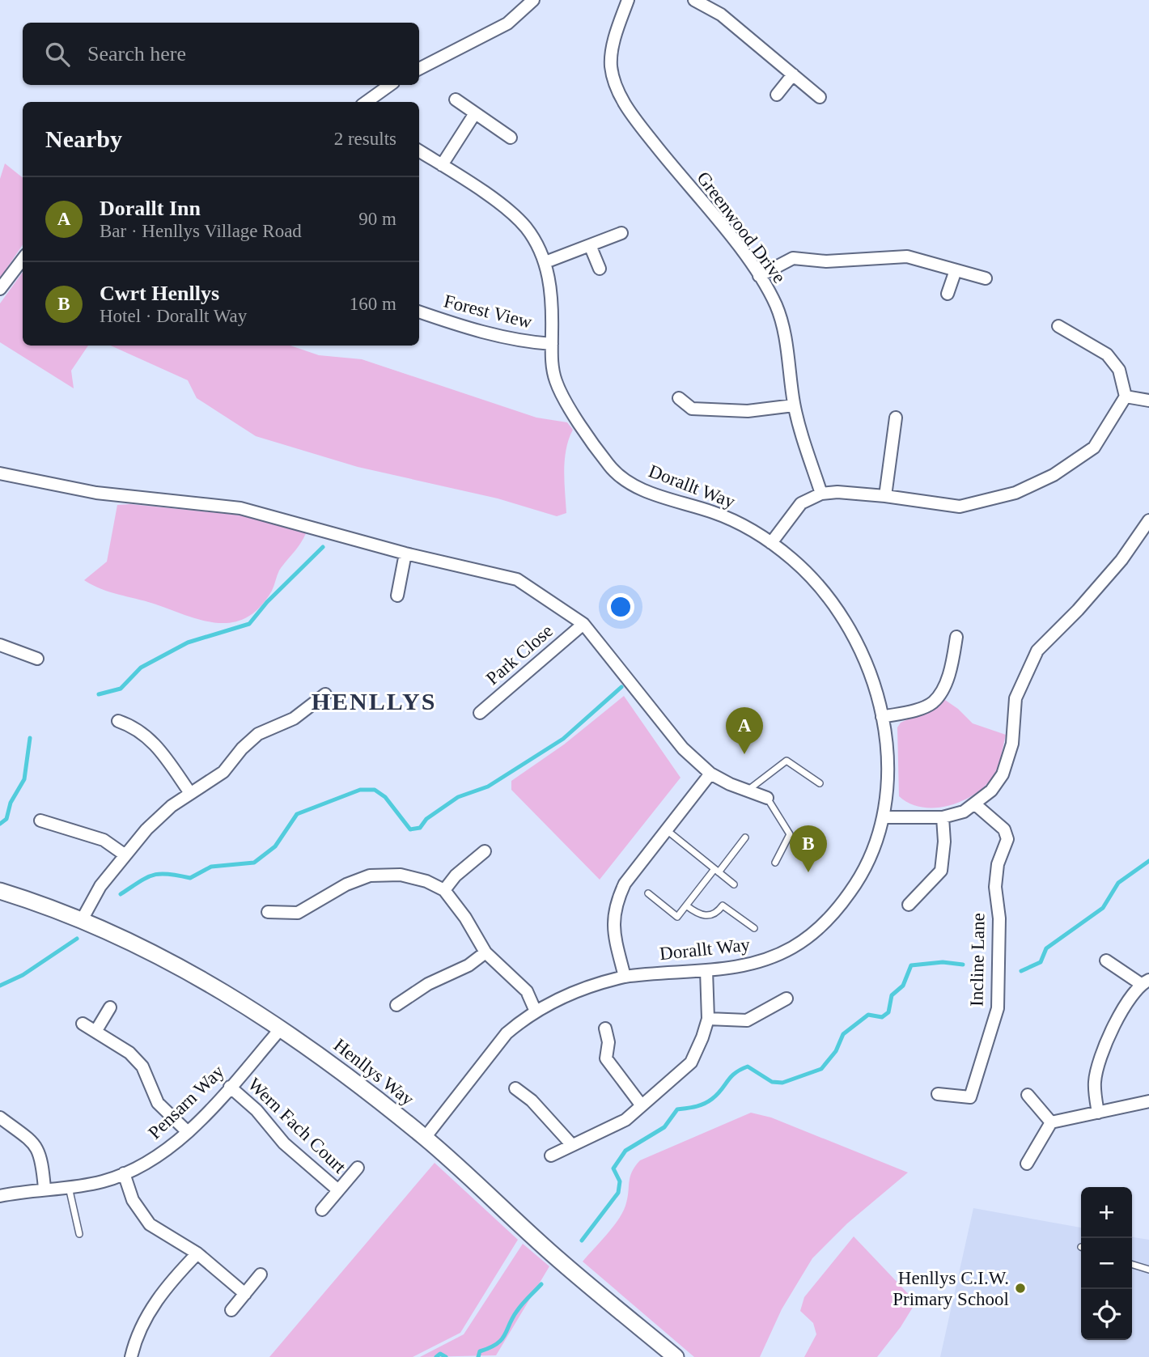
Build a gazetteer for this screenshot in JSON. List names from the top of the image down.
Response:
{
  "streets": {
    "street": [
      "Greenwood Drive",
      "Forest View",
      "Dorallt Way",
      "Park Close",
      "Incline Lane",
      "Henllys Way",
      "Pensarn Way",
      "Wern Fach Court"
    ]
  },
  "crossings": [
    ["Forest View", "Dorallt Way"],
    ["Dorallt Way", "Henllys Way"],
    ["Henllys Way", "Pensarn Way"],
    ["Pensarn Way", "Wern Fach Court"]
  ],
  "districts": ["HENLLYS"],
  "places": ["Henllys C.I.W. Primary School"],
  "page": {
    "search": "Search here",
    "heading": ["Nearby", "2 results"],
    "list": [
      {
        "mark": "A",
        "name": "Dorallt Inn",
        "note": "Bar · Henllys Village Road",
        "value": "90 m"
      },
      {
        "mark": "B",
        "name": "Cwrt Henllys",
        "note": "Hotel · Dorallt Way",
        "value": "160 m"
      }
    ],
    "pins": ["A", "B"],
    "map_buttons": ["+", "−"]
  }
}
